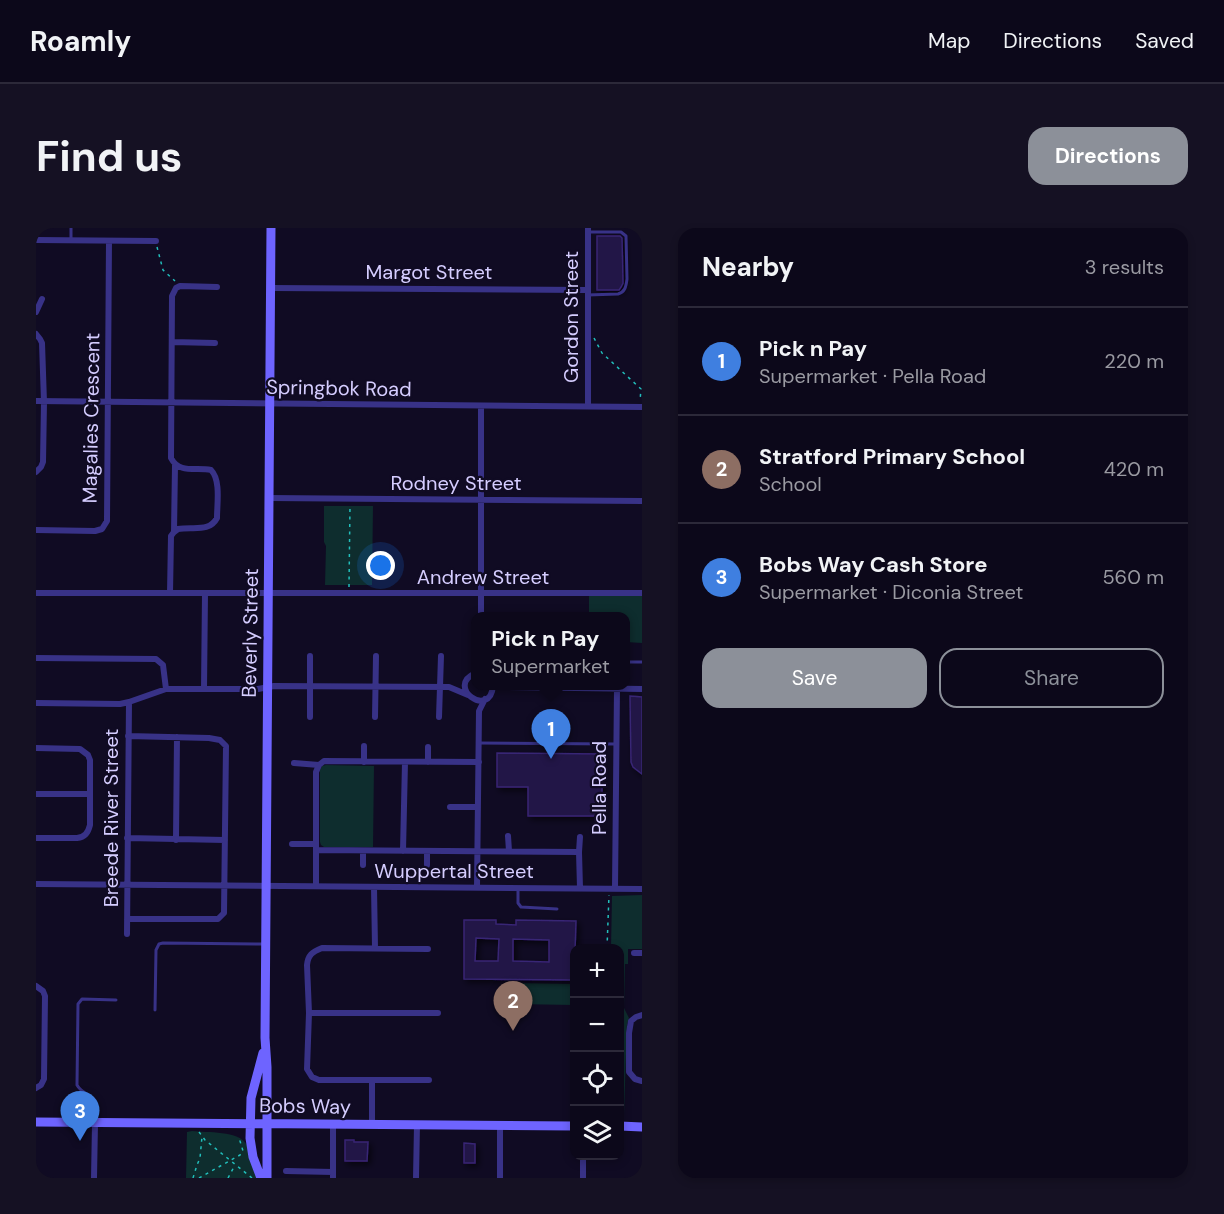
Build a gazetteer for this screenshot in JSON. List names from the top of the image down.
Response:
{
  "streets": {
    "street": [
      "Margot Street",
      "Gordon Street",
      "Springbok Road",
      "Magalies Crescent",
      "Rodney Street",
      "Andrew Street",
      "Beverly Street",
      "Pella Road",
      "Breede River Street",
      "Wuppertal Street",
      "Bobs Way"
    ]
  },
  "crossings": [
    ["Margot Street", "Gordon Street"],
    ["Margot Street", "Beverly Street"],
    ["Gordon Street", "Springbok Road"],
    ["Springbok Road", "Magalies Crescent"],
    ["Springbok Road", "Beverly Street"],
    ["Rodney Street", "Beverly Street"],
    ["Andrew Street", "Beverly Street"],
    ["Beverly Street", "Wuppertal Street"],
    ["Beverly Street", "Bobs Way"],
    ["Pella Road", "Wuppertal Street"],
    ["Breede River Street", "Wuppertal Street"]
  ],
  "page": {
    "header": "Roamly",
    "nav": ["Map", "Directions", "Saved"],
    "buttons": [
      "Directions",
      ["Save", "Share"]
    ],
    "title": "Find us",
    "heading": ["Nearby", "3 results"],
    "list": [
      {
        "mark": "1",
        "name": "Pick n Pay",
        "note": "Supermarket · Pella Road",
        "value": "220 m"
      },
      {
        "mark": "2",
        "name": "Stratford Primary School",
        "note": "School",
        "value": "420 m"
      },
      {
        "mark": "3",
        "name": "Bobs Way Cash Store",
        "note": "Supermarket · Diconia Street",
        "value": "560 m"
      }
    ],
    "popup": ["Pick n Pay", "Supermarket"],
    "pins": ["1", "2", "3"],
    "map_buttons": ["+", "−"]
  }
}
